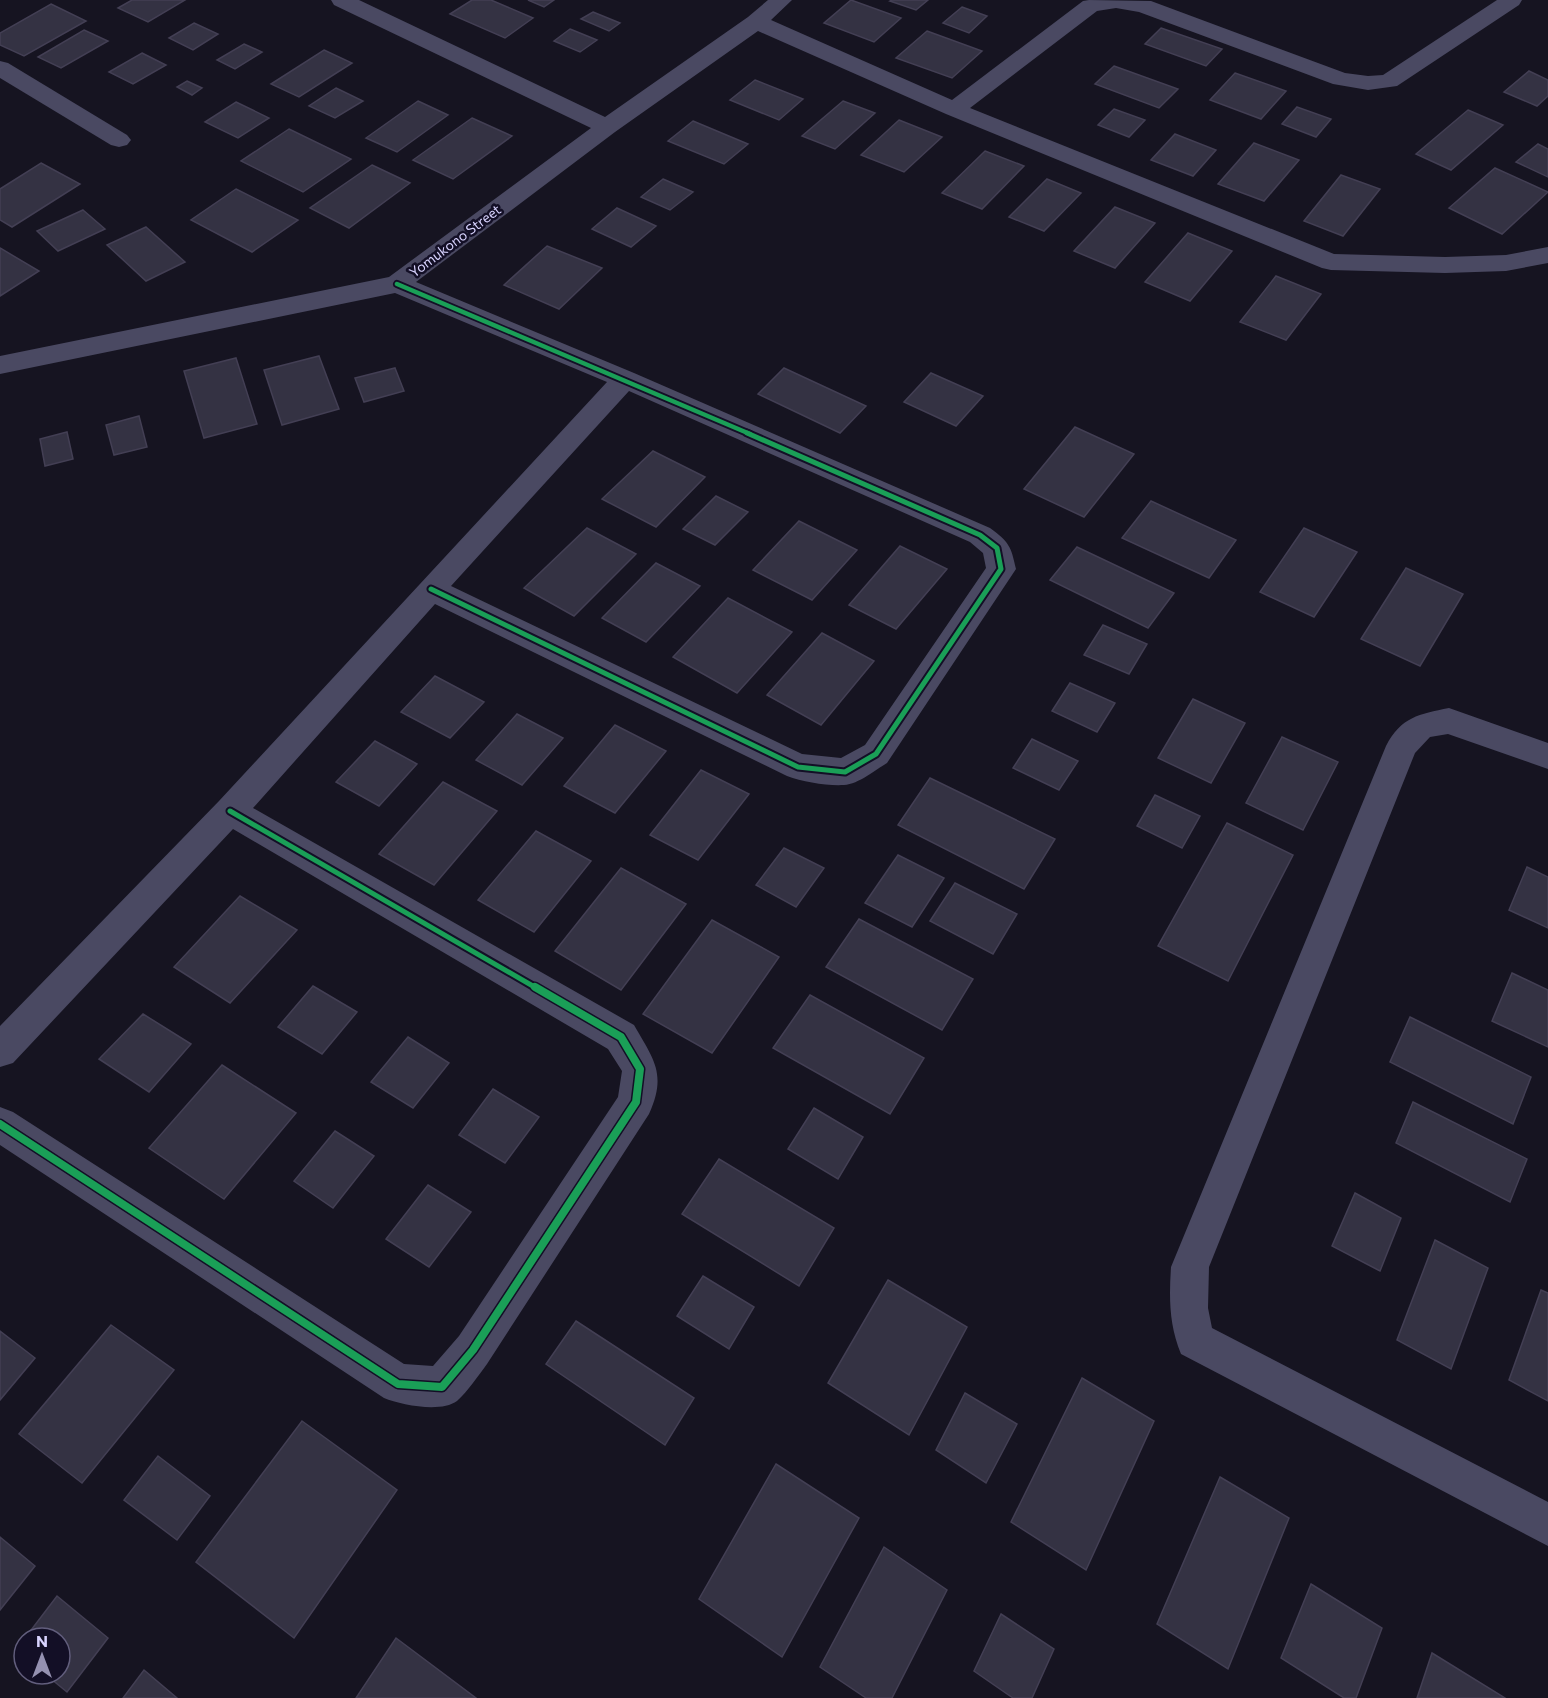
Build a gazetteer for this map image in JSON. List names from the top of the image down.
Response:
{
  "streets": {
    "street": ["Yomukono Street"]
  },
  "north": "top"
}
